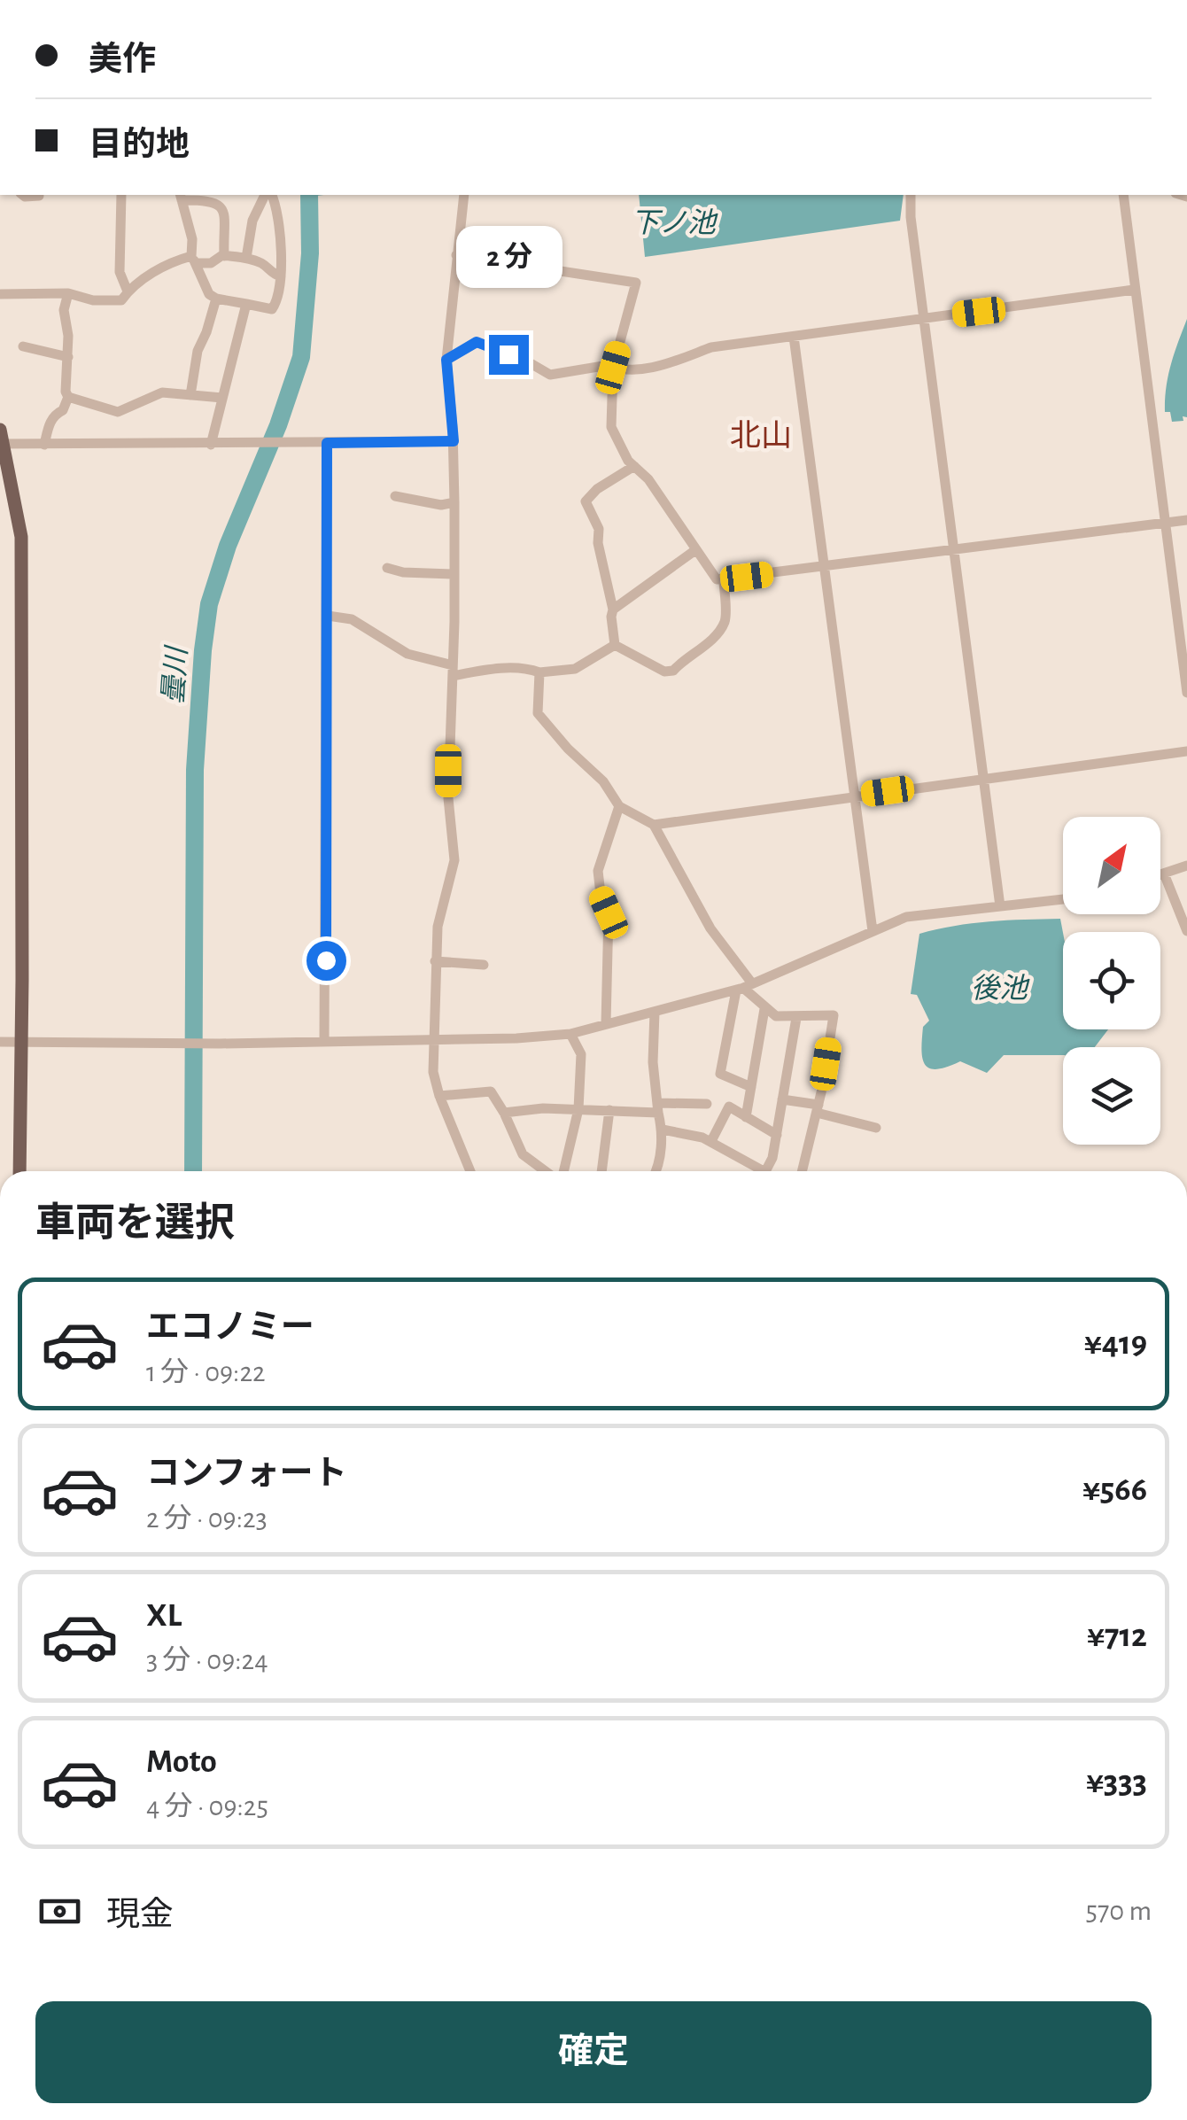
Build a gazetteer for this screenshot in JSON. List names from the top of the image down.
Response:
{
  "districts": ["北山"],
  "water": ["下ノ池", "曇川", "後池"],
  "north": "top right",
  "page": {
    "banner": ["美作", "目的地"],
    "bubble": "2 分",
    "heading": "車両を選択",
    "list": [
      {
        "name": "エコノミー",
        "note": "1 分 · 09:22",
        "value": "¥419"
      },
      {
        "name": "コンフォート",
        "note": "2 分 · 09:23",
        "value": "¥566"
      },
      {
        "name": "XL",
        "note": "3 分 · 09:24",
        "value": "¥712"
      },
      {
        "name": "Moto",
        "note": "4 分 · 09:25",
        "value": "¥333"
      }
    ],
    "pay": ["現金", "570 m"],
    "buttons": "確定"
  }
}
